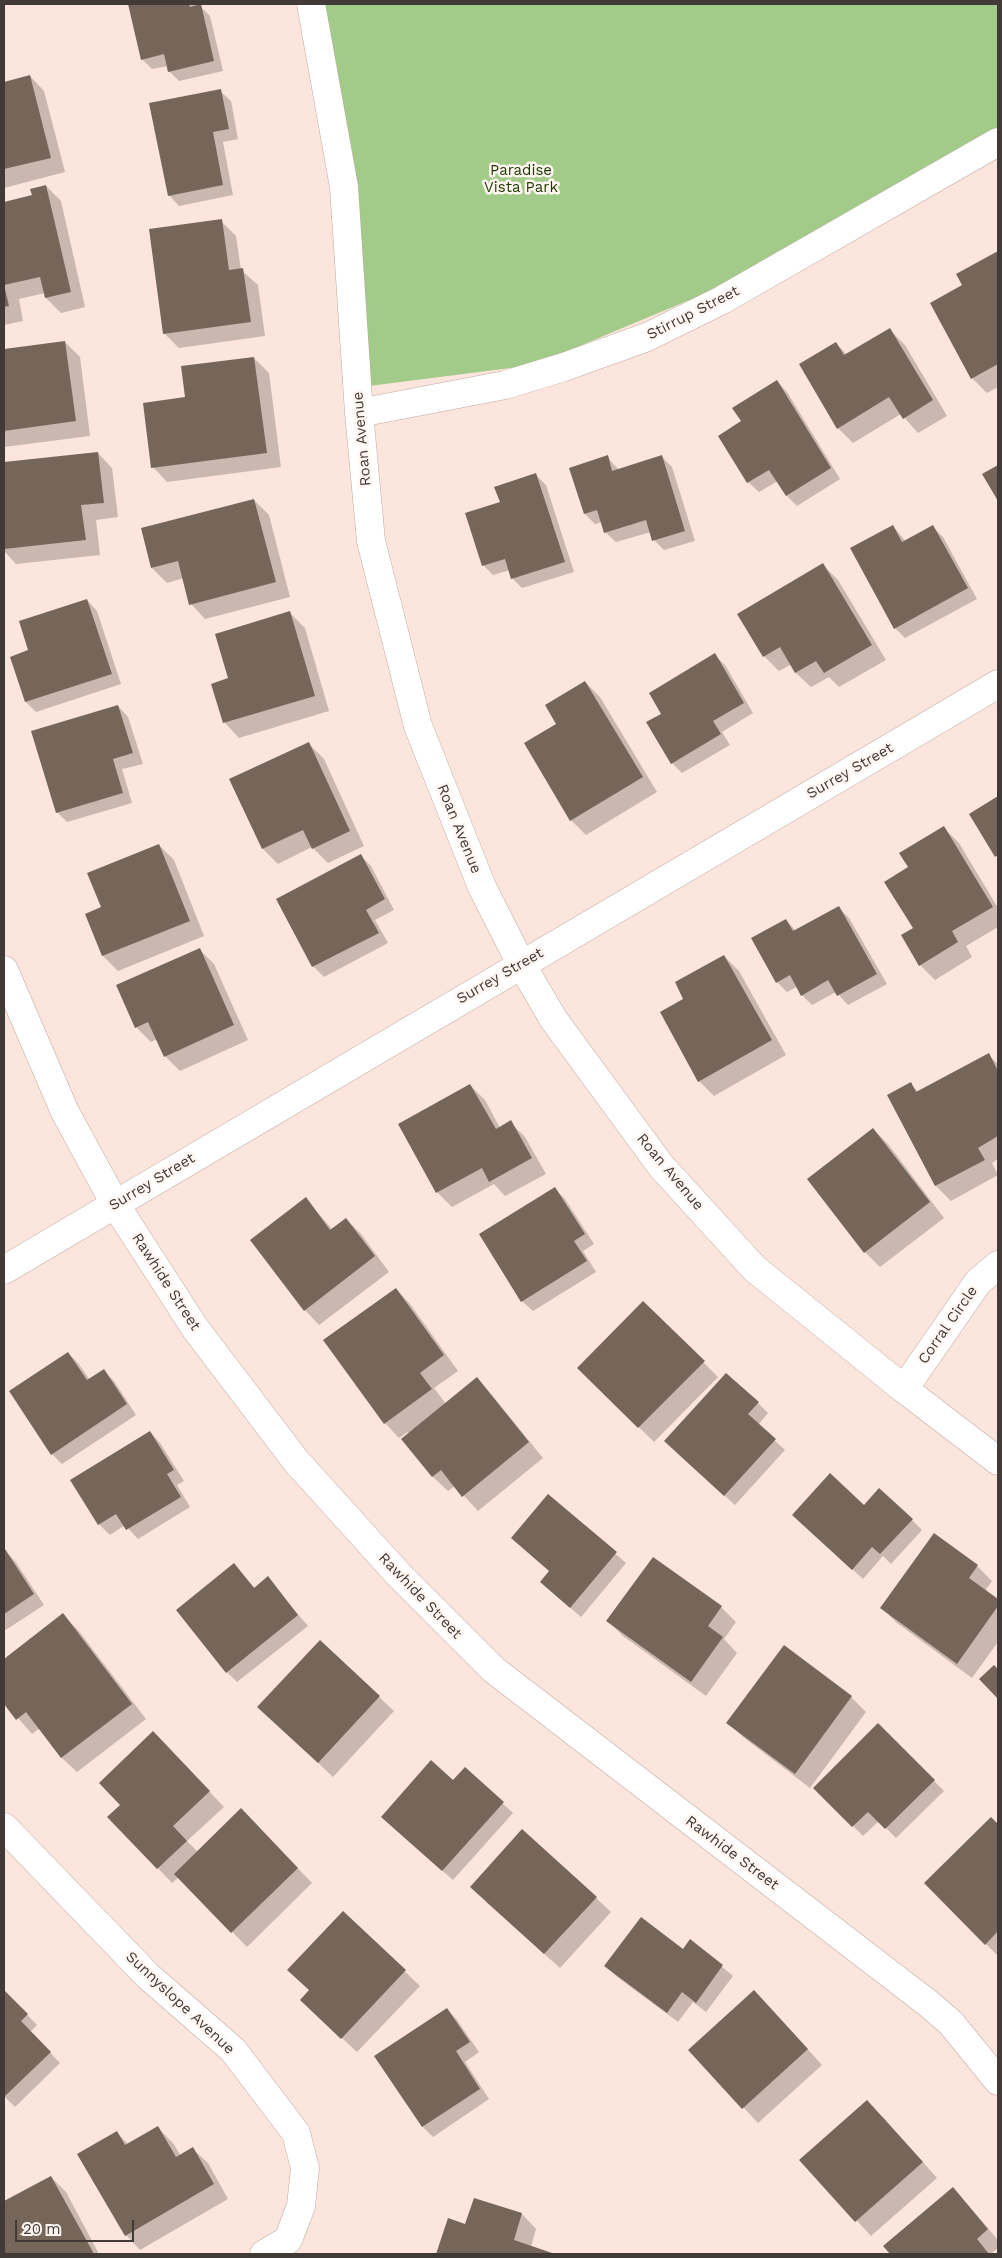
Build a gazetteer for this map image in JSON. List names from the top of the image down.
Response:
{
  "streets": {
    "street": [
      "Stirrup Street",
      "Roan Avenue",
      "Surrey Street",
      "Rawhide Street",
      "Corral Circle",
      "Sunnyslope Avenue"
    ]
  },
  "crossings": [
    ["Stirrup Street", "Roan Avenue"],
    ["Roan Avenue", "Surrey Street"],
    ["Roan Avenue", "Corral Circle"],
    ["Surrey Street", "Rawhide Street"]
  ],
  "parks": ["Paradise Vista Park"],
  "scale_bar": "20 m"
}
